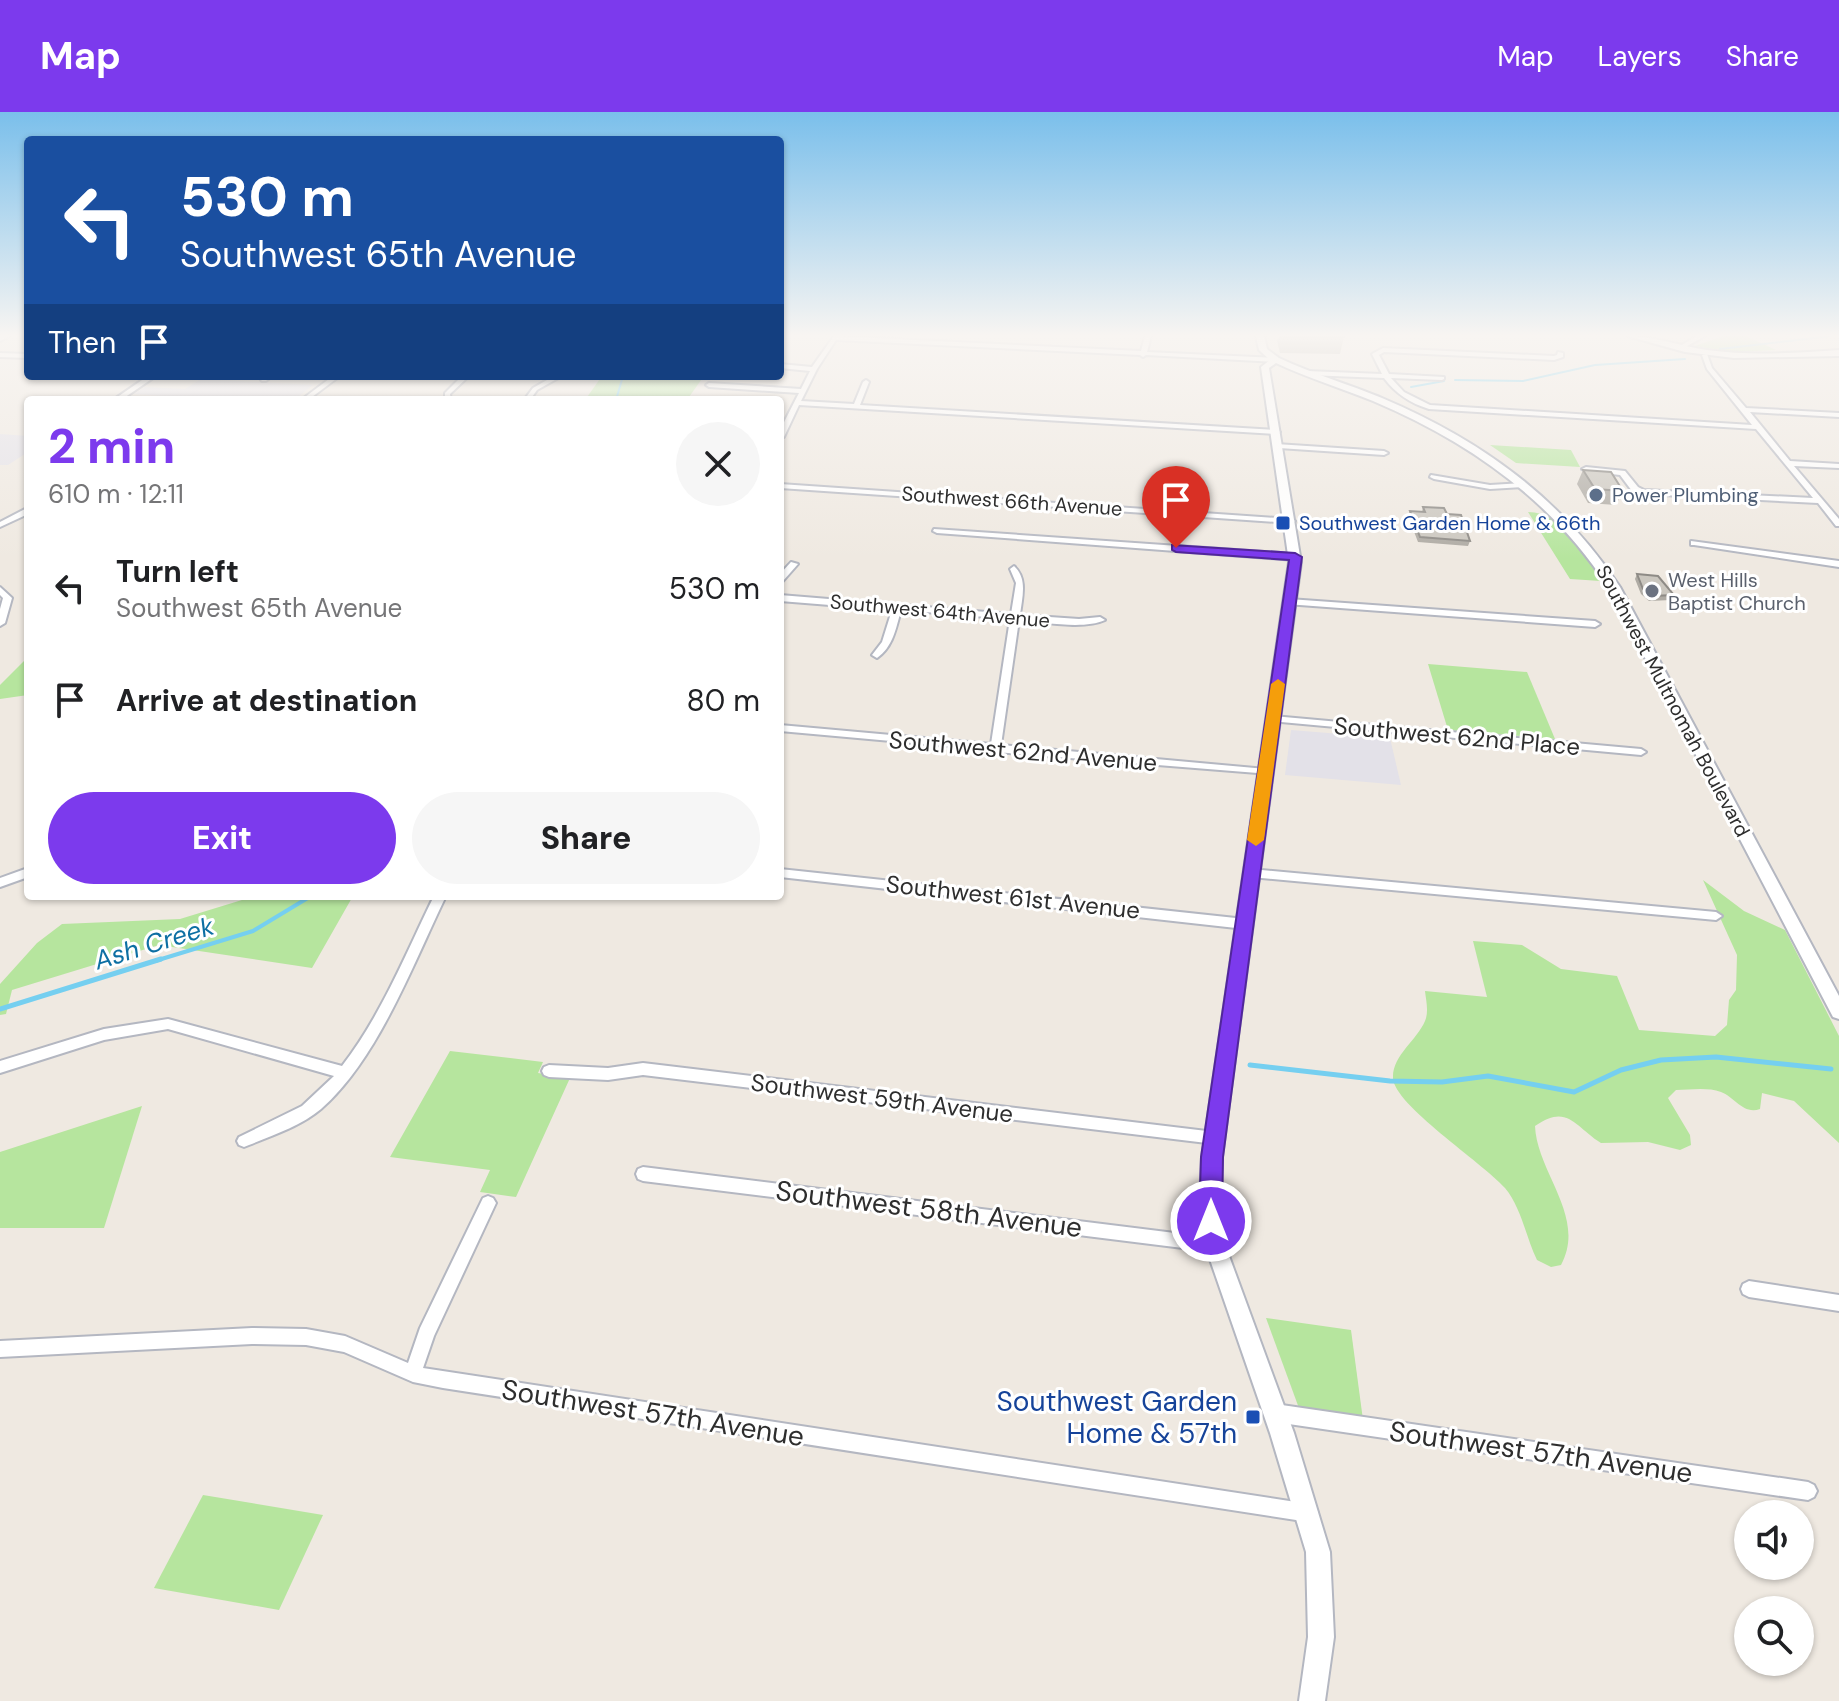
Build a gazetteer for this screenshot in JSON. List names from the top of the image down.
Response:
{
  "streets": {
    "street": [
      "Southwest 66th Avenue",
      "Southwest 64th Avenue",
      "Southwest Multnomah Boulevard",
      "Southwest 62nd Place",
      "Southwest 62nd Avenue",
      "Southwest 61st Avenue",
      "Southwest 59th Avenue",
      "Southwest 58th Avenue",
      "Southwest 57th Avenue"
    ]
  },
  "water": ["Ash Creek"],
  "places": {
    "other": ["Power Plumbing", "West Hills Baptist Church"],
    "transit": ["Southwest Garden Home & 66th", "Southwest Garden Home & 57th"]
  },
  "page": {
    "header": "Map",
    "nav": ["Map", "Layers", "Share"],
    "turn": ["530 m", "Southwest 65th Avenue"],
    "then": "Then",
    "heading": ["2 min", "610 m · 12:11"],
    "list": [
      {
        "name": "Turn left",
        "note": "Southwest 65th Avenue",
        "value": "530 m"
      },
      {
        "name": "Arrive at destination",
        "value": "80 m"
      }
    ],
    "buttons": ["Exit", "Share"]
  }
}
